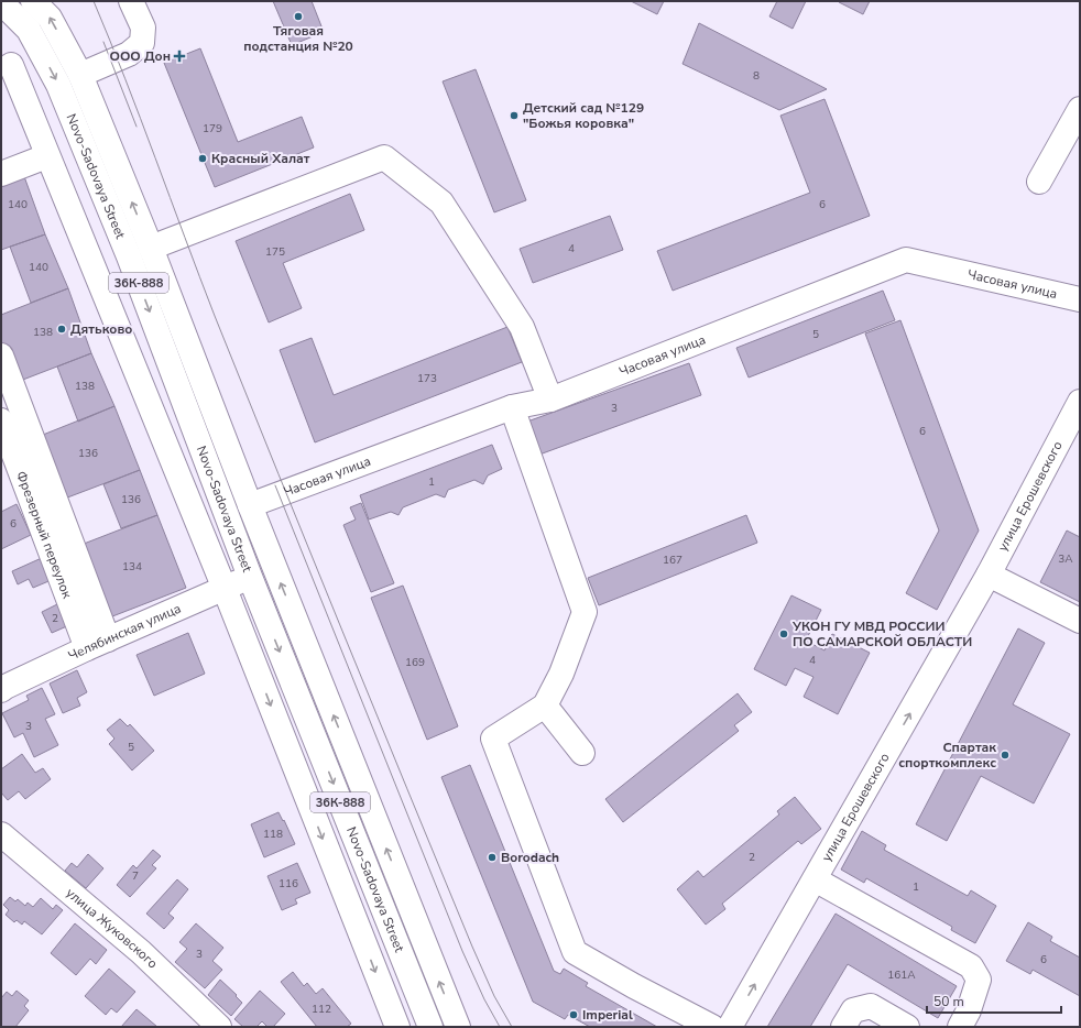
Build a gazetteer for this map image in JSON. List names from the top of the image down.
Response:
{
  "streets": {
    "street": [
      "Novo-Sadovaya Street",
      "36К-888",
      "Часовая улица",
      "улица Ерошевского",
      "Фрезерный переулок",
      "Челябинская улица",
      "улица Жуковского"
    ]
  },
  "crossings": [
    ["Novo-Sadovaya Street", "Часовая улица"],
    ["Novo-Sadovaya Street", "Челябинская улица"],
    ["Фрезерный переулок", "Челябинская улица"]
  ],
  "one_way": ["улица Ерошевского"],
  "places": {
    "other": [
      "Тяговая подстанция №20",
      "Детский сад №129 \"Божья коровка\"",
      "Красный Халат",
      "Дятьково",
      "УКОН ГУ МВД РОССИИ ПО САМАРСКОЙ ОБЛАСТИ",
      "Спартак спорткомплекс",
      "Borodach",
      "Imperial"
    ],
    "health": ["ООО Дон"]
  },
  "house_numbers": [
    "8",
    "179",
    "140",
    "6",
    "4",
    "175",
    "140",
    "138",
    "5",
    "173",
    "138",
    "3",
    "6",
    "136",
    "1",
    "136",
    "6",
    "3А",
    "167",
    "134",
    "2",
    "4",
    "169",
    "3",
    "5",
    "118",
    "2",
    "7",
    "116",
    "1",
    "3",
    "6",
    "161А",
    "112"
  ],
  "scale_bar": "50 m"
}
